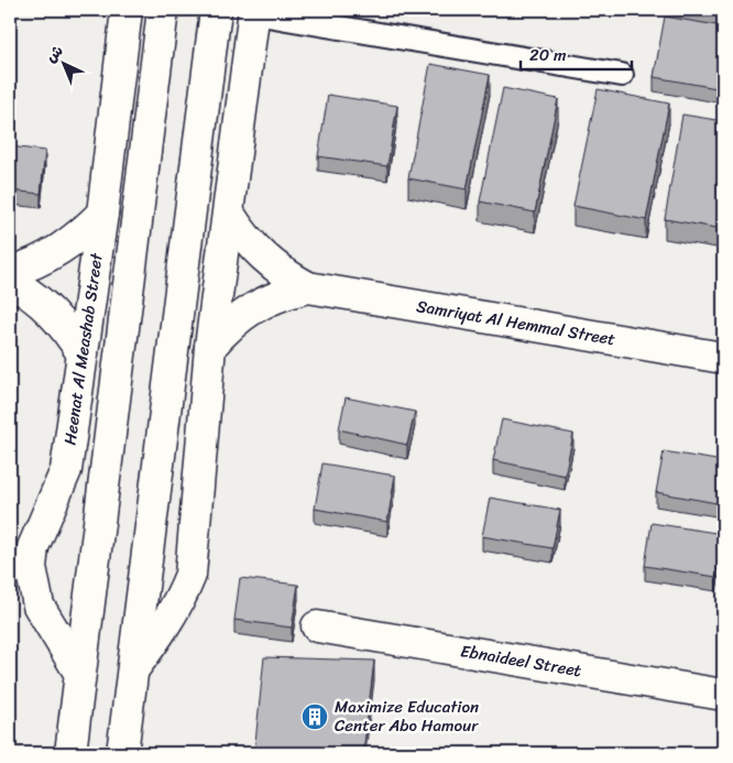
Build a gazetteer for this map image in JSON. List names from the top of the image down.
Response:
{
  "streets": {
    "street": ["Samriyat Al Hemmal Street", "Heenat Al Meashab Street", "Ebnaideel Street"]
  },
  "places": {
    "building": ["Maximize Education Center Abo Hamour"]
  },
  "scale_bar": "20 m",
  "north": "top left"
}
